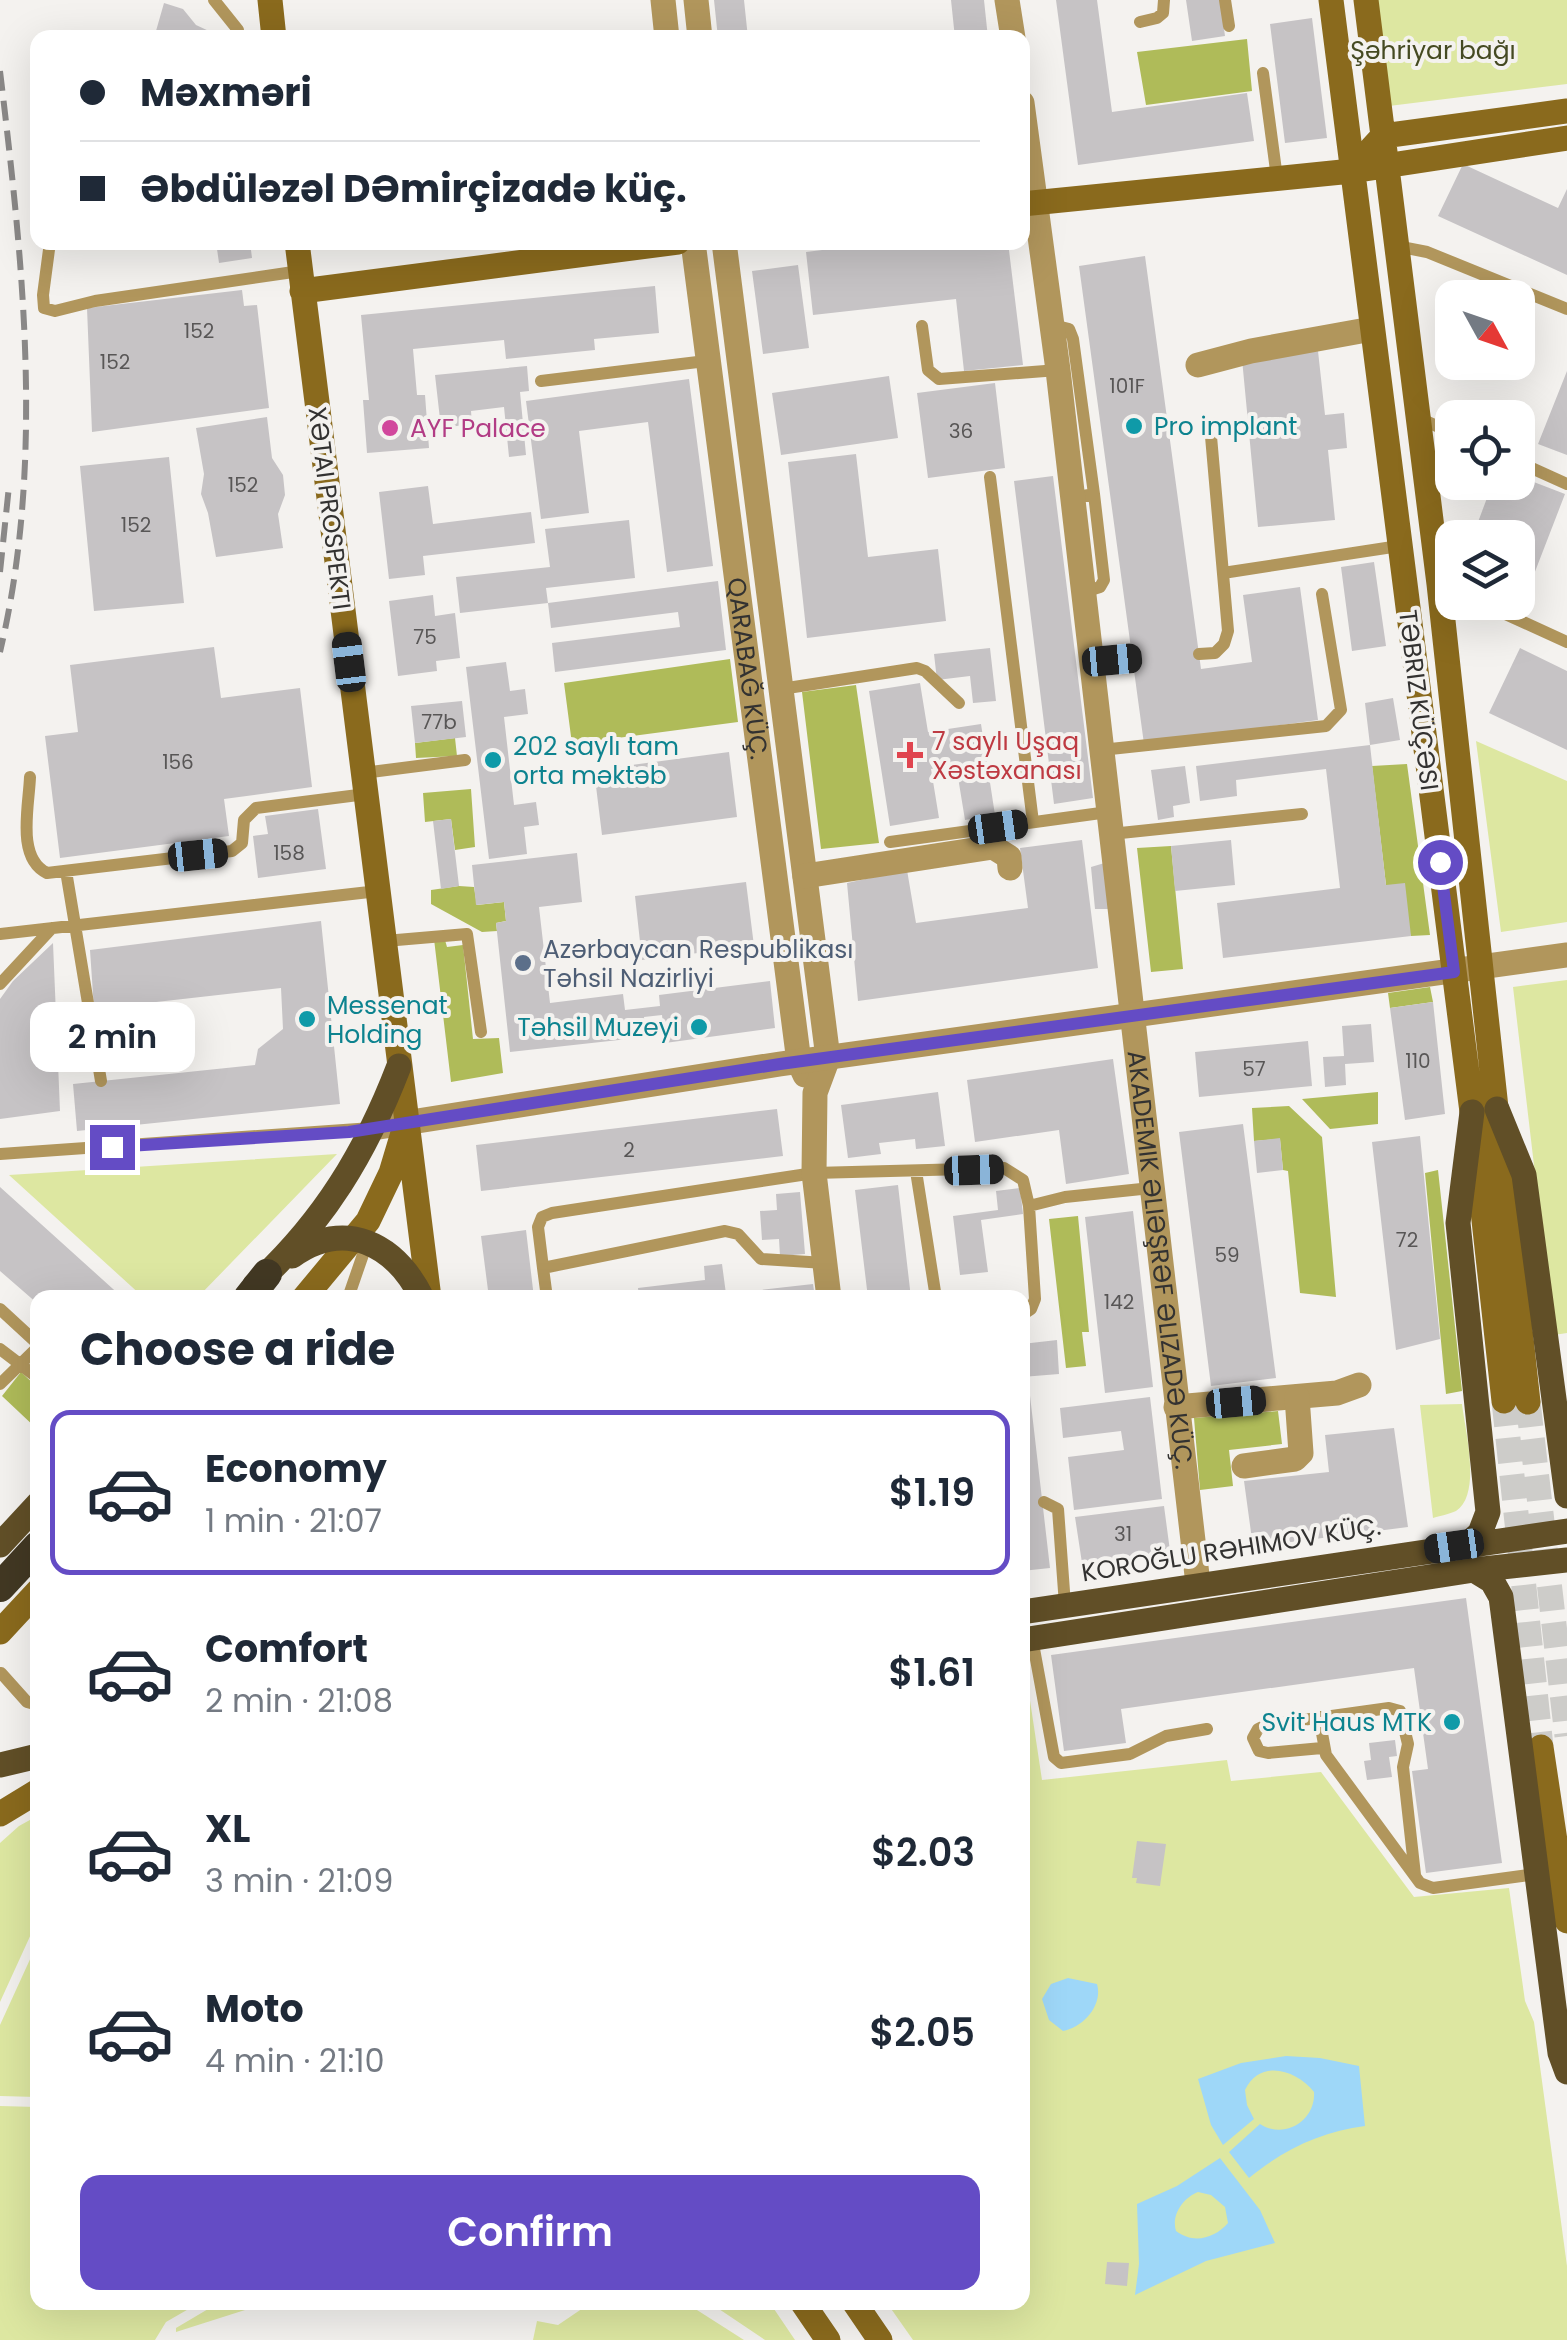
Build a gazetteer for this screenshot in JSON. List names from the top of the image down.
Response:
{
  "streets": {
    "main road": ["XƏTAI PROSPEKTI", "TƏBRIZ KÜÇƏSI", "KOROĞLU RƏHIMOV KÜÇ."],
    "street": ["QARABAĞ KÜÇ.", "AKADEMIK ƏLIƏŞRƏF ƏLIZADƏ KÜÇ."]
  },
  "crossings": [
    ["AKADEMIK ƏLIƏŞRƏF ƏLIZADƏ KÜÇ.", "KOROĞLU RƏHIMOV KÜÇ."]
  ],
  "parks": ["Şəhriyar bağı"],
  "places": {
    "other": [
      "Pro implant",
      "AYF Palace",
      "202 saylı tam orta məktəb",
      "Azərbaycan Respublikası Təhsil Nazirliyi",
      "Messenat Holding",
      "Təhsil Muzeyi",
      "Svit Haus MTK"
    ],
    "health": ["7 saylı Uşaq Xəstəxanası"]
  },
  "house_numbers": [
    "152",
    "152",
    "101F",
    "36",
    "152",
    "152",
    "75",
    "77b",
    "156",
    "158",
    "110",
    "57",
    "2",
    "72",
    "59",
    "142",
    "31"
  ],
  "north": "bottom right",
  "page": {
    "banner": ["Məxməri", "Əbdüləzəl DƏmirçizadə küç."],
    "bubble": "2 min",
    "heading": "Choose a ride",
    "list": [
      {
        "name": "Economy",
        "note": "1 min · 21:07",
        "value": "$1.19"
      },
      {
        "name": "Comfort",
        "note": "2 min · 21:08",
        "value": "$1.61"
      },
      {
        "name": "XL",
        "note": "3 min · 21:09",
        "value": "$2.03"
      },
      {
        "name": "Moto",
        "note": "4 min · 21:10",
        "value": "$2.05"
      }
    ],
    "buttons": "Confirm"
  }
}
